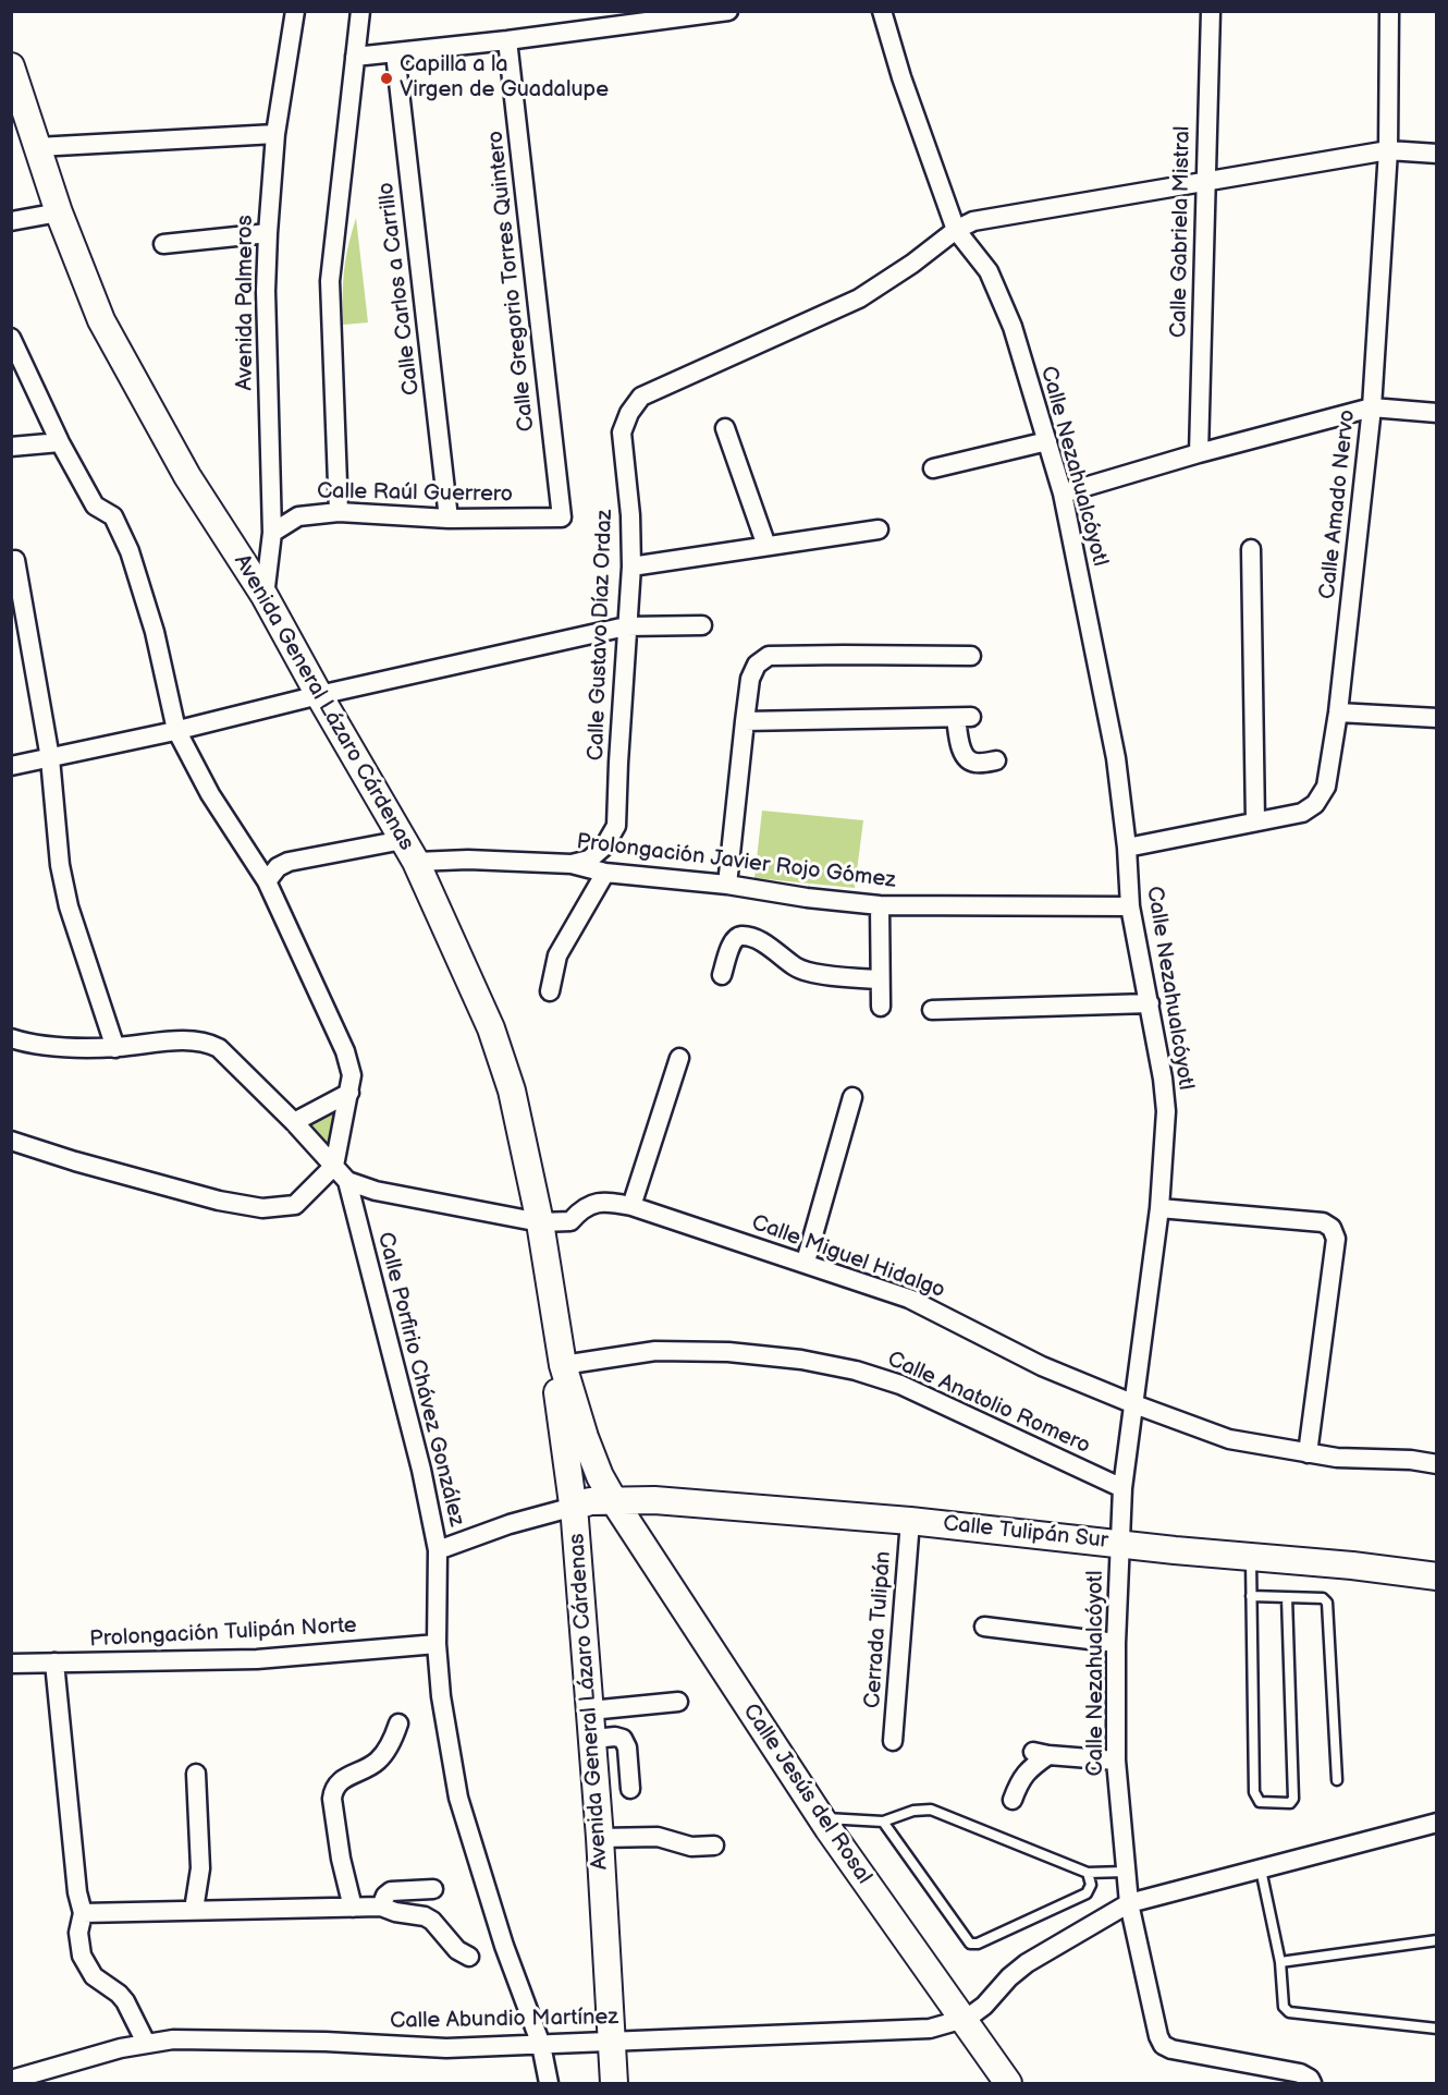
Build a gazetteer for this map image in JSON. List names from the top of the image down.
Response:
{
  "streets": {
    "street": [
      "Calle Gabriela Mistral",
      "Calle Gregorio Torres Quintero",
      "Calle Carlos a Carrillo",
      "Avenida Palmeros",
      "Calle Nezahualcóyotl",
      "Calle Raúl Guerrero",
      "Calle Amado Nervo",
      "Calle Gustavo Díaz Ordaz",
      "Avenida General Lázaro Cárdenas",
      "Prolongación Javier Rojo Gómez",
      "Calle Miguel Hidalgo",
      "Calle Porfirio Chávez González",
      "Calle Anatolio Romero",
      "Calle Tulipán Sur",
      "Cerrada Tulipán",
      "Prolongación Tulipán Norte",
      "Calle Jesús del Rosal",
      "Calle Abundio Martínez"
    ]
  },
  "crossings": [
    ["Calle Gabriela Mistral", "Calle Gustavo Díaz Ordaz"],
    ["Calle Gregorio Torres Quintero", "Calle Raúl Guerrero"],
    ["Calle Carlos a Carrillo", "Calle Raúl Guerrero"],
    ["Avenida Palmeros", "Calle Raúl Guerrero"],
    ["Avenida Palmeros", "Avenida General Lázaro Cárdenas"],
    ["Calle Nezahualcóyotl", "Calle Amado Nervo"],
    ["Calle Nezahualcóyotl", "Calle Gustavo Díaz Ordaz"],
    ["Calle Nezahualcóyotl", "Prolongación Javier Rojo Gómez"],
    ["Calle Nezahualcóyotl", "Calle Miguel Hidalgo"],
    ["Calle Nezahualcóyotl", "Calle Anatolio Romero"],
    ["Calle Nezahualcóyotl", "Calle Tulipán Sur"],
    ["Calle Amado Nervo", "Calle Gustavo Díaz Ordaz"],
    ["Calle Gustavo Díaz Ordaz", "Prolongación Javier Rojo Gómez"],
    ["Avenida General Lázaro Cárdenas", "Prolongación Javier Rojo Gómez"],
    ["Avenida General Lázaro Cárdenas", "Calle Miguel Hidalgo"],
    ["Avenida General Lázaro Cárdenas", "Calle Anatolio Romero"],
    ["Avenida General Lázaro Cárdenas", "Calle Tulipán Sur"],
    ["Avenida General Lázaro Cárdenas", "Calle Jesús del Rosal"],
    ["Avenida General Lázaro Cárdenas", "Calle Abundio Martínez"],
    ["Calle Miguel Hidalgo", "Calle Porfirio Chávez González"],
    ["Calle Porfirio Chávez González", "Prolongación Tulipán Norte"],
    ["Calle Porfirio Chávez González", "Calle Abundio Martínez"],
    ["Calle Tulipán Sur", "Cerrada Tulipán"],
    ["Calle Tulipán Sur", "Calle Jesús del Rosal"],
    ["Calle Jesús del Rosal", "Calle Abundio Martínez"]
  ],
  "places": ["Capilla a la Virgen de Guadalupe"]
}
